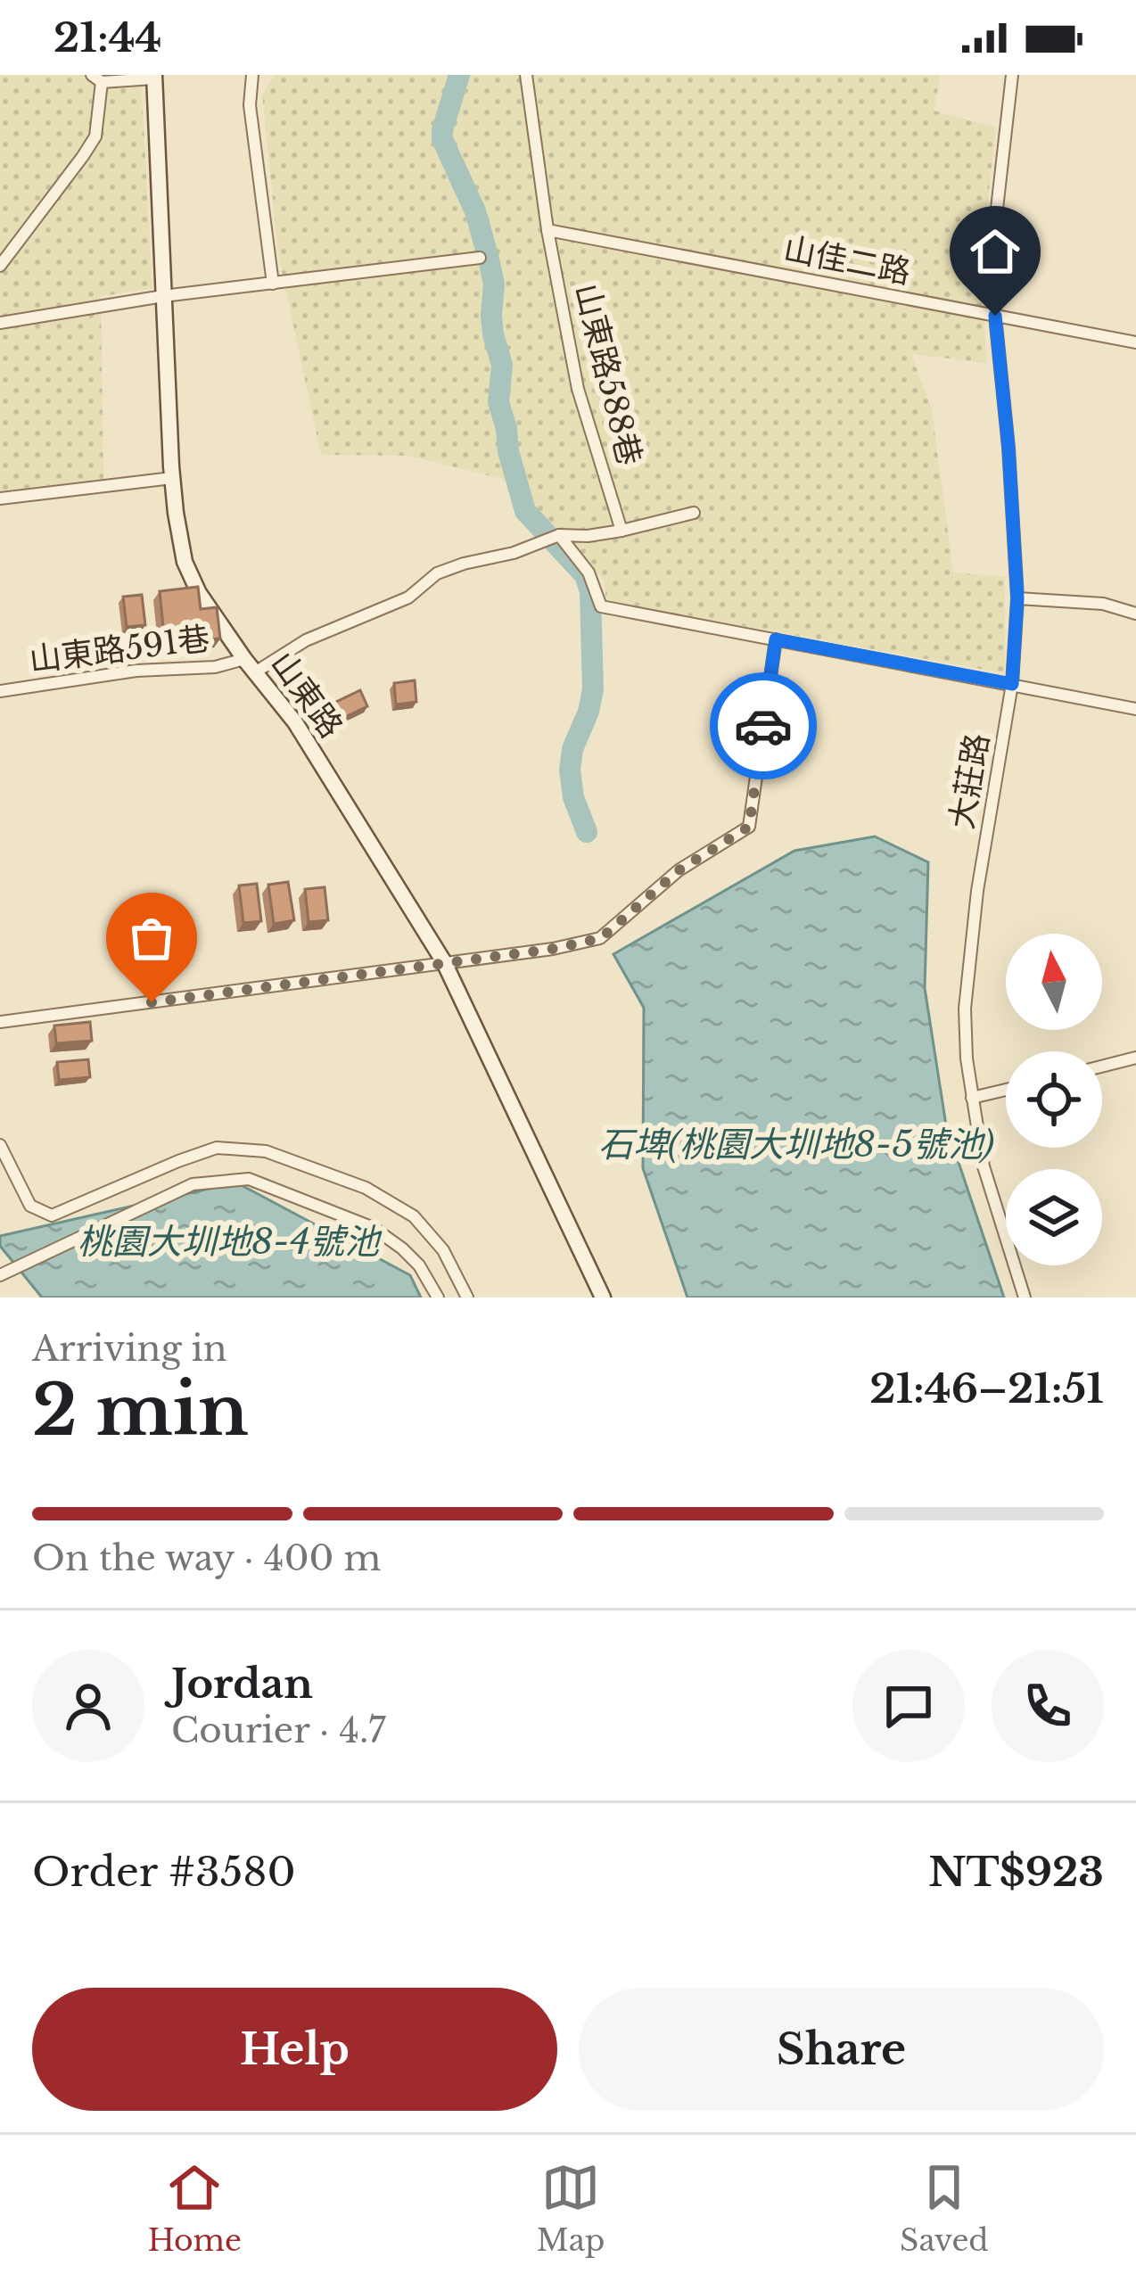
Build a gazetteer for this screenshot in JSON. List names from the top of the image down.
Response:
{
  "streets": {
    "street": [
      "山佳二路",
      "山東路588巷",
      "山東路591巷",
      "山東路",
      "大莊路"
    ]
  },
  "crossings": [
    ["山佳二路", "山東路588巷"],
    ["山佳二路", "大莊路"],
    ["山東路591巷", "山東路"]
  ],
  "water": ["石埤(桃園大圳地8-5號池)", "桃園大圳地8-4號池"],
  "north": "top",
  "page": {
    "status": "21:44",
    "heading": ["2 min", "Arriving in", "21:46–21:51"],
    "panel": [
      "Jordan",
      "Courier · 4.7",
      "Order #3580",
      "NT$923"
    ],
    "bar": "On the way · 400 m",
    "buttons": ["Help", "Share"],
    "tabs": ["Home", "Map", "Saved"]
  }
}
